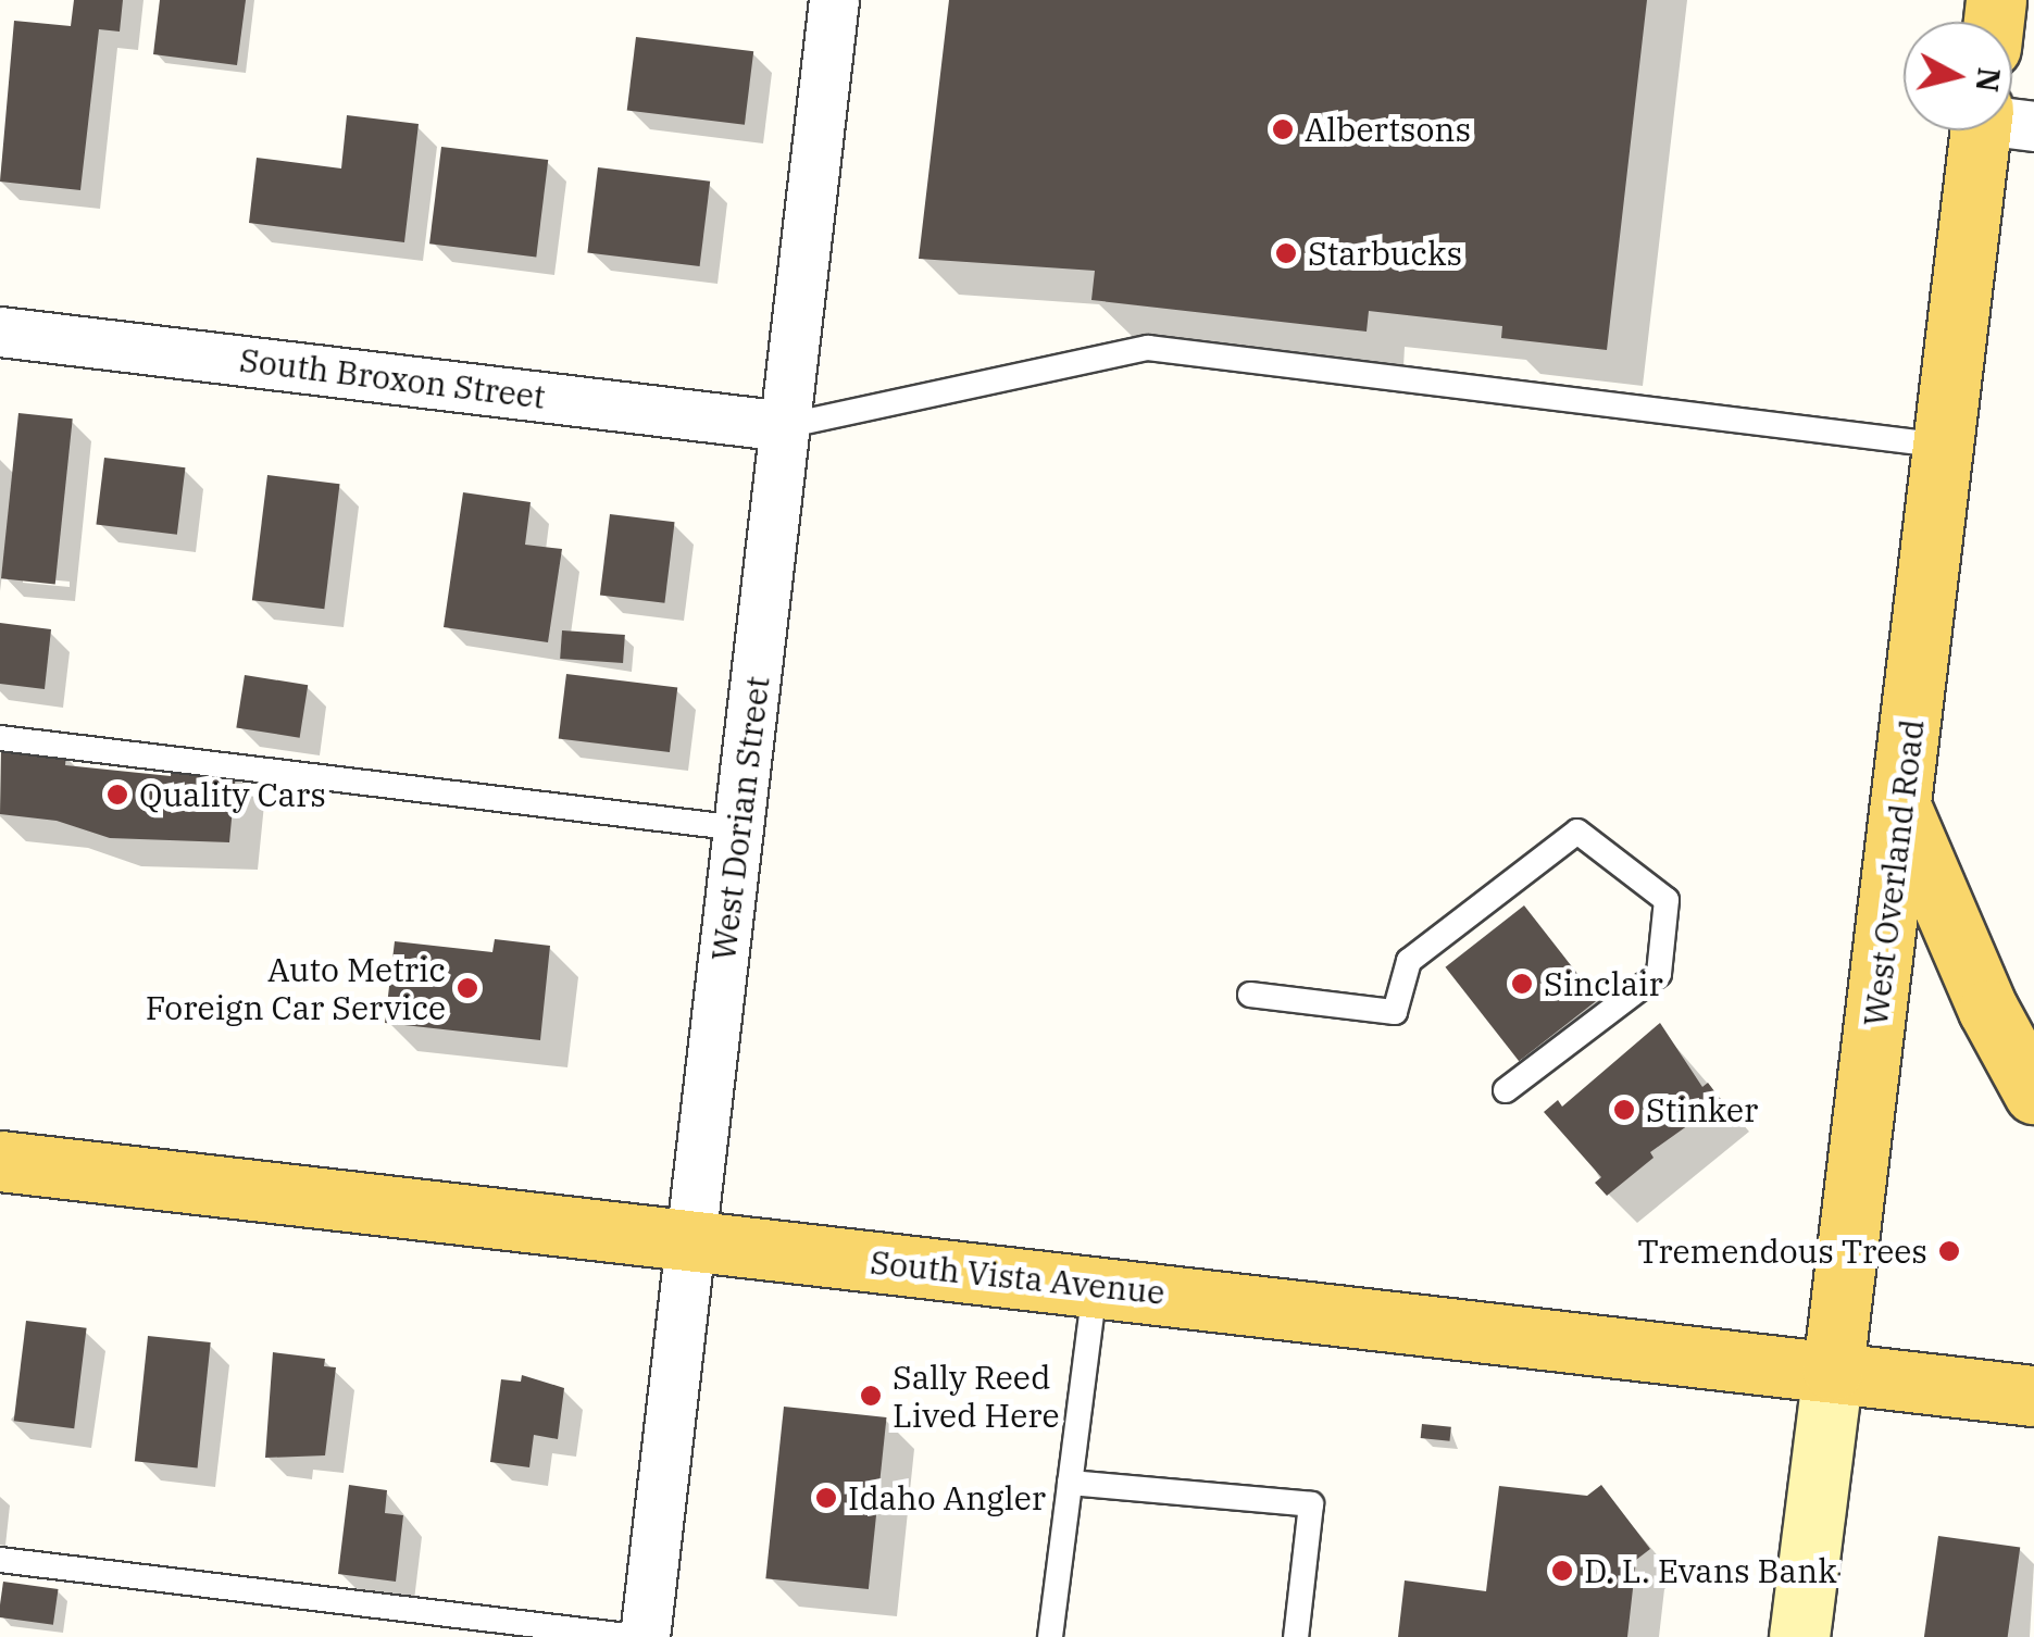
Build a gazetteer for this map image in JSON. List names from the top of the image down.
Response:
{
  "streets": {
    "main road": ["West Overland Road", "South Vista Avenue"],
    "street": ["South Broxon Street", "West Dorian Street"]
  },
  "crossings": [
    ["South Broxon Street", "West Dorian Street"],
    ["West Dorian Street", "South Vista Avenue"],
    ["West Overland Road", "South Vista Avenue"]
  ],
  "places": [
    "Albertsons",
    "Starbucks",
    "Quality Cars",
    "Sinclair",
    "Auto Metric Foreign Car Service",
    "Stinker",
    "Tremendous Trees",
    "Sally Reed Lived Here",
    "Idaho Angler",
    "D. L. Evans Bank"
  ],
  "north": "right"
}
